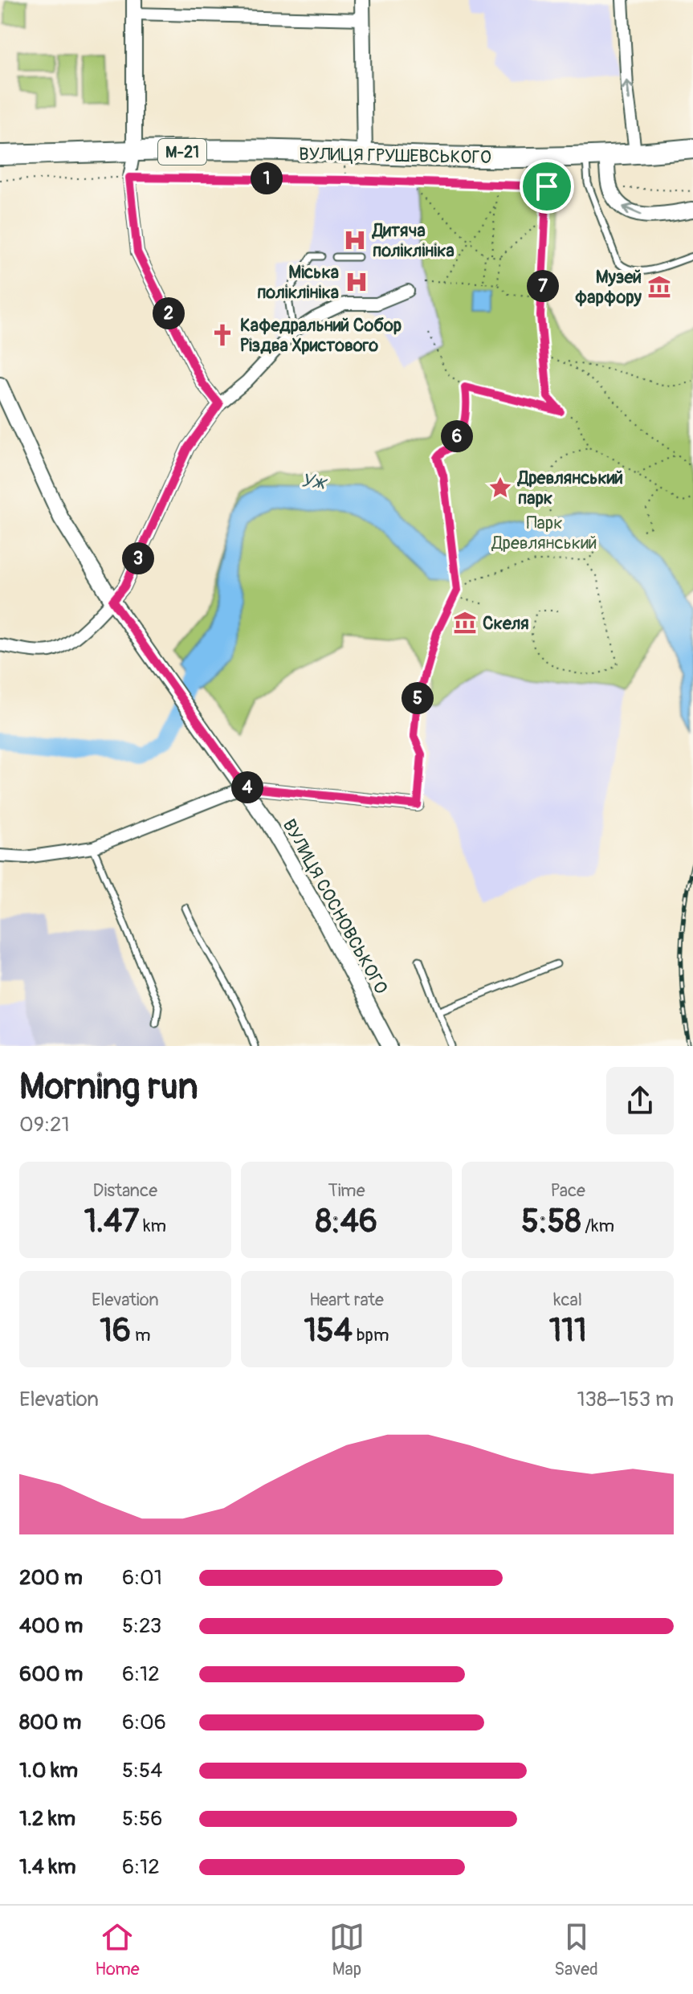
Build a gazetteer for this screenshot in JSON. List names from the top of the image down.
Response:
{
  "streets": {
    "highway": ["М-21", "ВУЛИЦЯ ГРУШЕВСЬКОГО"],
    "street": ["ВУЛИЦЯ СОСНОВСЬКОГО"]
  },
  "crossings": [
    ["М-21", "ВУЛИЦЯ ГРУШЕВСЬКОГО"]
  ],
  "water": ["Уж"],
  "parks": ["Парк Древлянський"],
  "places": {
    "hospital": ["Дитяча поліклініка", "Міська поліклініка"],
    "museum": ["Музей фарфору", "Скеля"],
    "church": ["Кафедральний Собор Різдва Христового"],
    "place": ["Древлянський парк"]
  },
  "page": {
    "pins": [
      "1",
      "7",
      "2",
      "6",
      "3",
      "5",
      "4"
    ],
    "heading": ["Morning run", "09:21"],
    "stats": [
      ["Distance", "1.47 km"],
      ["Time", "8:46"],
      ["Pace", "5:58 /km"],
      ["Elevation", "16 m"],
      ["Heart rate", "154 bpm"],
      ["kcal", "111"]
    ],
    "chart": ["Elevation", "138–153 m"],
    "list": [
      {
        "name": "200 m",
        "note": "6:01"
      },
      {
        "name": "400 m",
        "note": "5:23"
      },
      {
        "name": "600 m",
        "note": "6:12"
      },
      {
        "name": "800 m",
        "note": "6:06"
      },
      {
        "name": "1.0 km",
        "note": "5:54"
      },
      {
        "name": "1.2 km",
        "note": "5:56"
      },
      {
        "name": "1.4 km",
        "note": "6:12"
      }
    ],
    "tabs": ["Home", "Map", "Saved"]
  }
}
